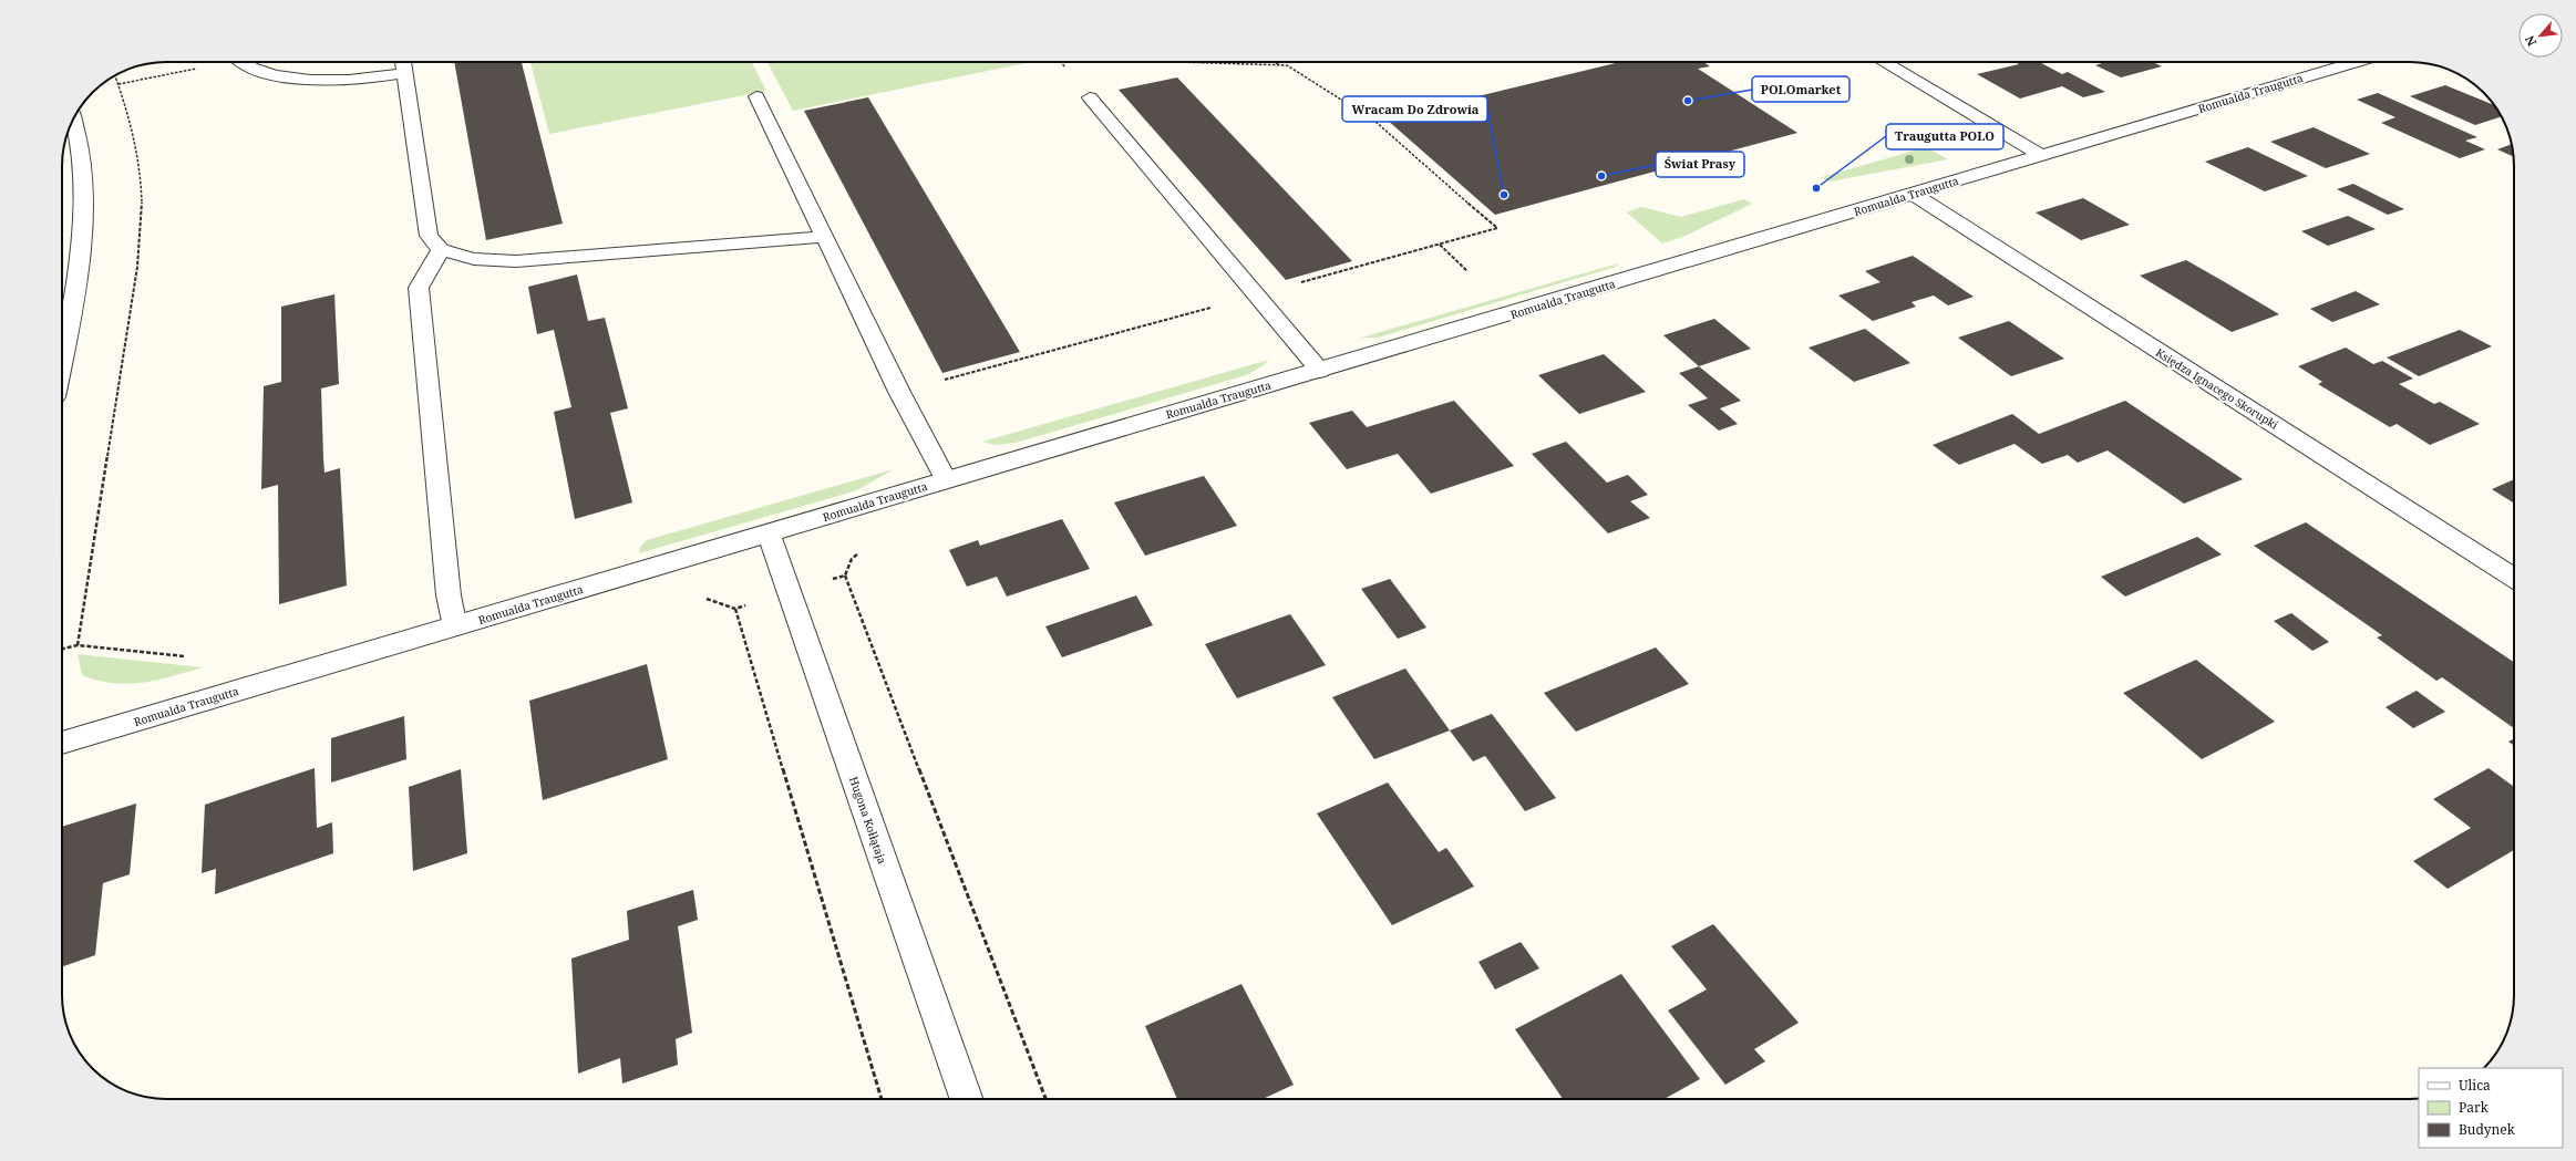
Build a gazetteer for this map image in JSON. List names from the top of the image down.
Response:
{
  "streets": {
    "street": ["Romualda Traugutta", "Księdza Ignacego Skorupki", "Hugona Kołłątaja"]
  },
  "crossings": [
    ["Romualda Traugutta", "Księdza Ignacego Skorupki"],
    ["Romualda Traugutta", "Hugona Kołłątaja"]
  ],
  "places": [
    "POLOmarket",
    "Świat Prasy",
    "Traugutta POLO",
    "Wracam Do Zdrowia"
  ],
  "legend": ["Ulica", "Park", "Budynek"],
  "north": "bottom left"
}
